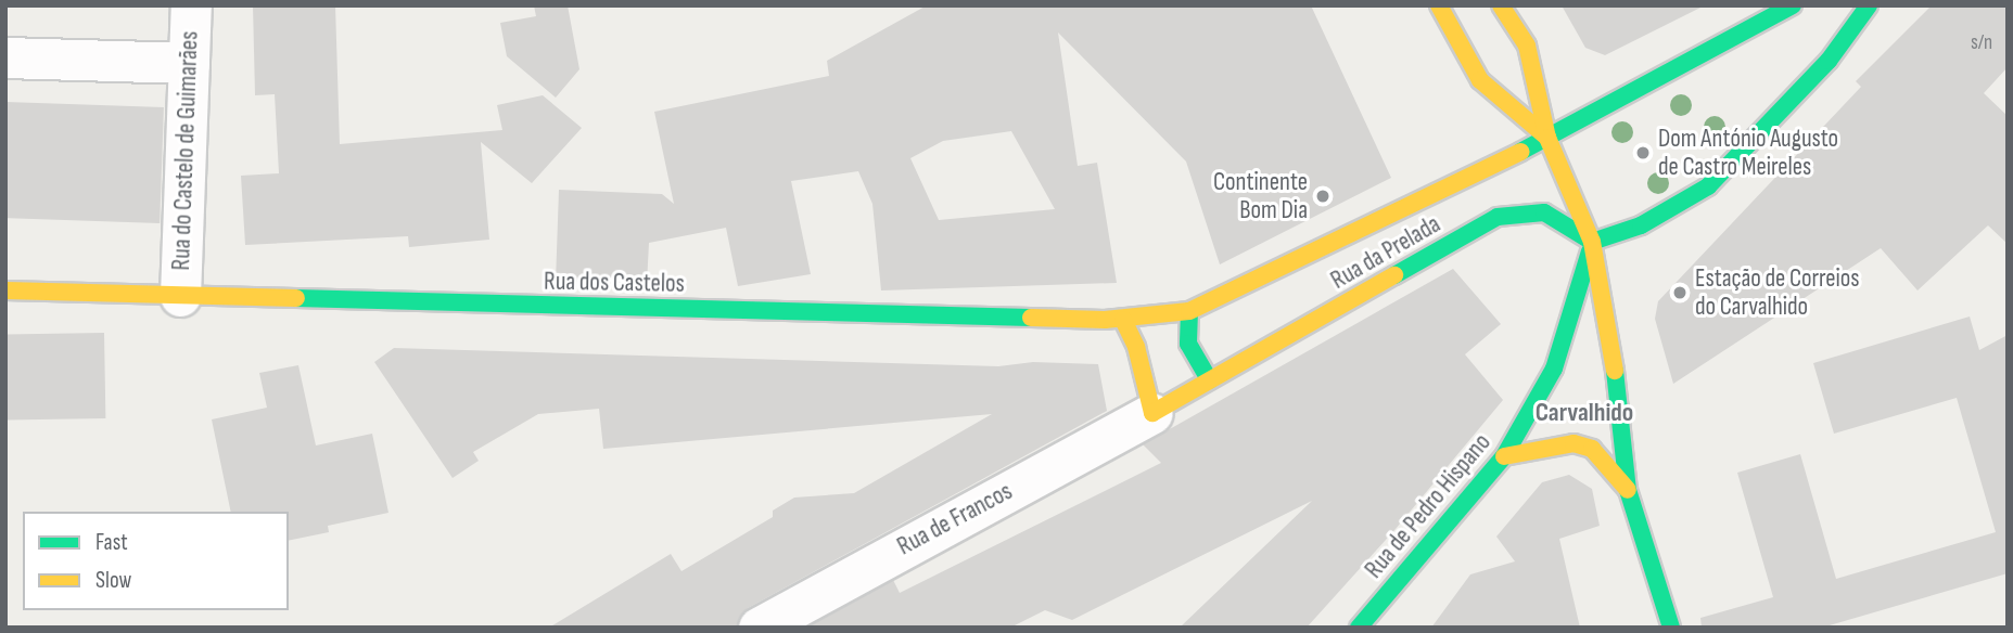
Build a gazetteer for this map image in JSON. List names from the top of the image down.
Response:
{
  "streets": {
    "main road": ["Rua da Prelada", "Rua dos Castelos", "Rua de Pedro Hispano"],
    "street": ["Rua do Castelo de Guimarães", "Rua de Francos"]
  },
  "crossings": [
    ["Rua do Castelo de Guimarães", "Rua dos Castelos"],
    ["Rua da Prelada", "Rua dos Castelos"],
    ["Rua da Prelada", "Rua de Pedro Hispano"],
    ["Rua da Prelada", "Rua de Francos"]
  ],
  "districts": ["Carvalhido"],
  "places": ["Dom António Augusto de Castro Meireles", "Continente Bom Dia", "Estação de Correios do Carvalhido"],
  "house_numbers": ["s/n"],
  "legend": ["Fast", "Slow"]
}
